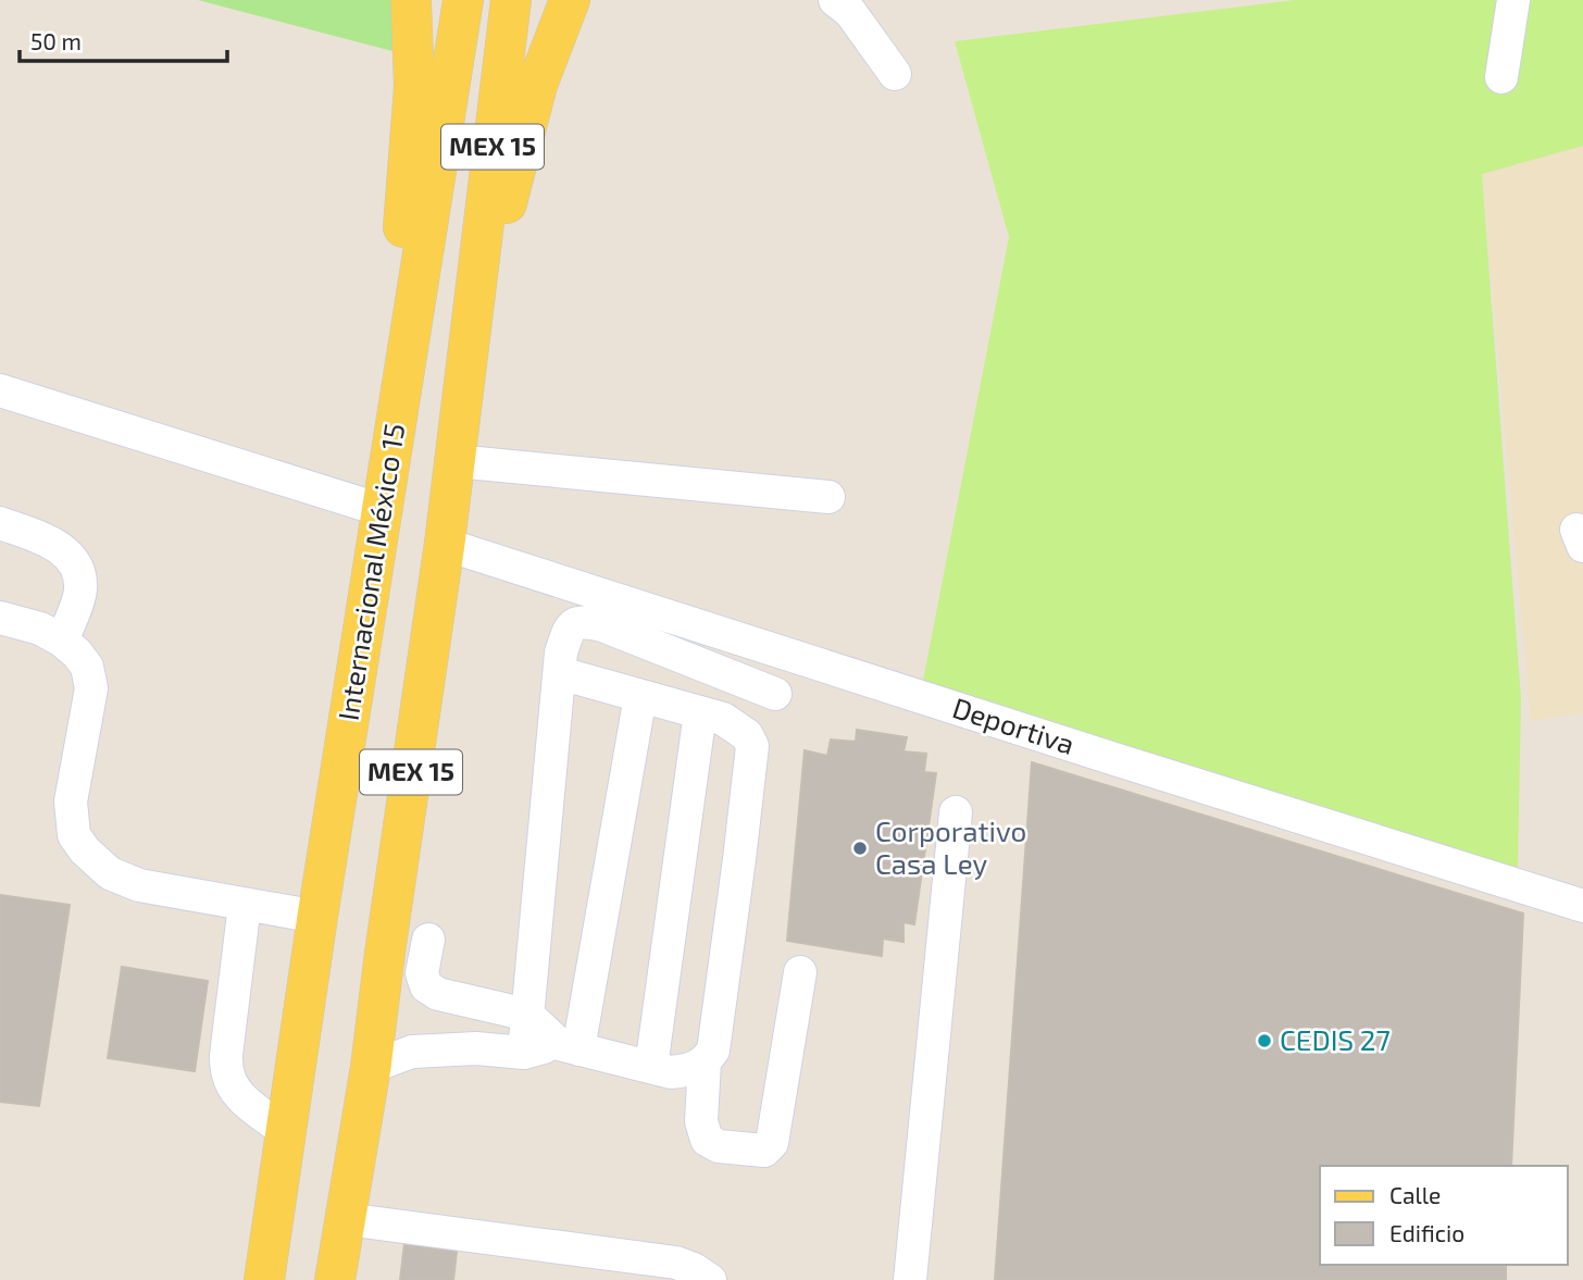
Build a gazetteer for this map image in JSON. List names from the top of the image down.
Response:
{
  "streets": {
    "main road": ["MEX 15", "Internacional México 15"],
    "street": ["Deportiva"]
  },
  "crossings": [
    ["MEX 15", "Deportiva"]
  ],
  "places": ["Corporativo Casa Ley", "CEDIS 27"],
  "legend": ["Calle", "Edificio"],
  "scale_bar": "50 m"
}
